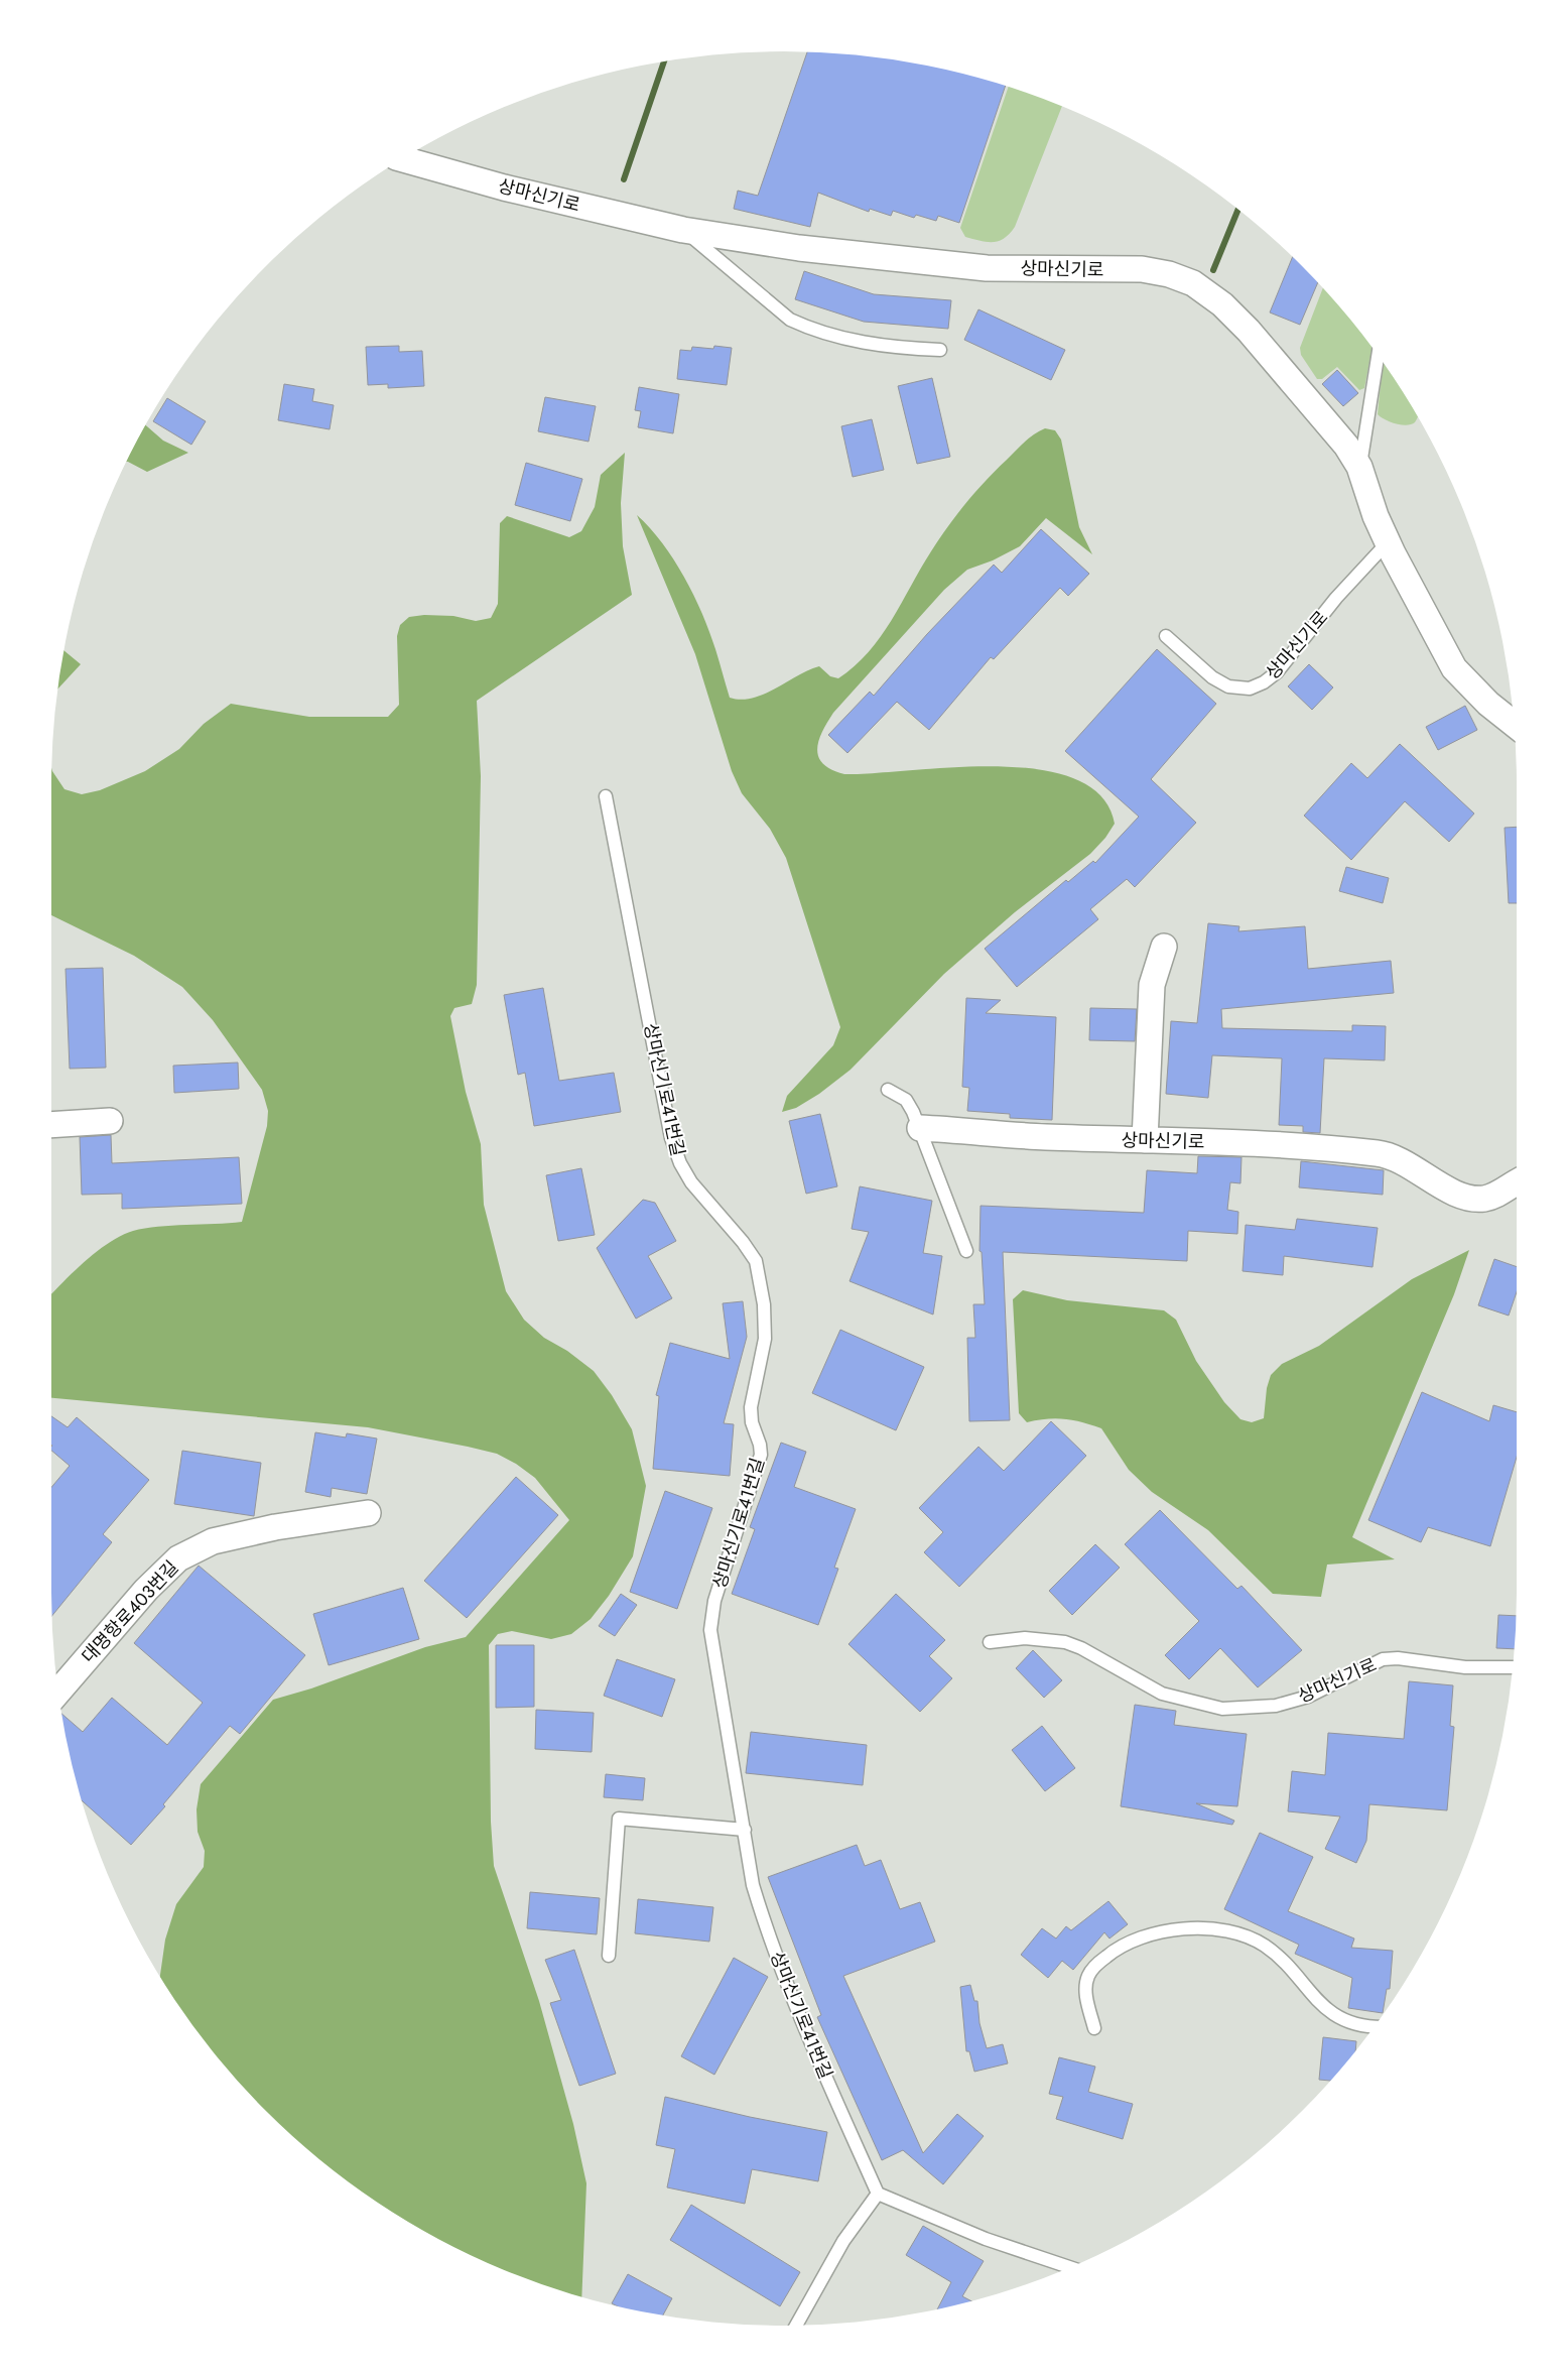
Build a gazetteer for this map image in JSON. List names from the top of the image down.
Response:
{
  "streets": {
    "street": ["상마신기로", "대명항로403번길"],
    "lane": ["상마신기로41번길"]
  }
}
